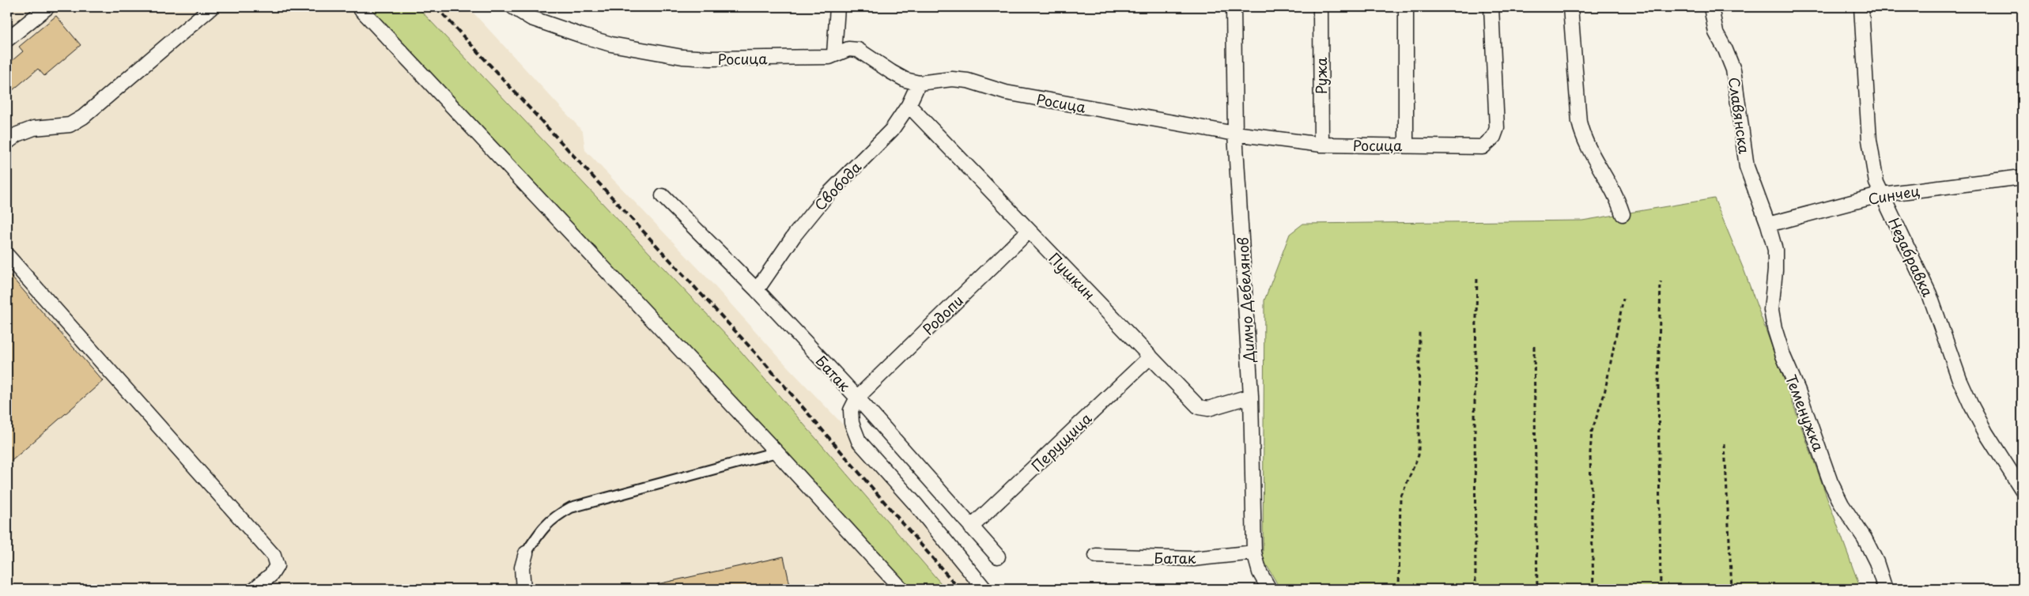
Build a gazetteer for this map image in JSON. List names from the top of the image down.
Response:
{
  "streets": {
    "street": [
      "Росица",
      "Ружа",
      "Славянска",
      "Свобода",
      "Синчец",
      "Незабравка",
      "Пушкин",
      "Димчо Дебелянов",
      "Родопи",
      "Батак",
      "Теменужка",
      "Перущица"
    ]
  },
  "crossings": [
    ["Росица", "Ружа"],
    ["Росица", "Свобода"],
    ["Росица", "Димчо Дебелянов"],
    ["Славянска", "Синчец"],
    ["Славянска", "Теменужка"],
    ["Свобода", "Пушкин"],
    ["Свобода", "Батак"],
    ["Синчец", "Незабравка"],
    ["Синчец", "Теменужка"],
    ["Пушкин", "Димчо Дебелянов"],
    ["Пушкин", "Родопи"],
    ["Пушкин", "Перущица"],
    ["Димчо Дебелянов", "Батак"],
    ["Родопи", "Батак"],
    ["Батак", "Перущица"]
  ]
}
